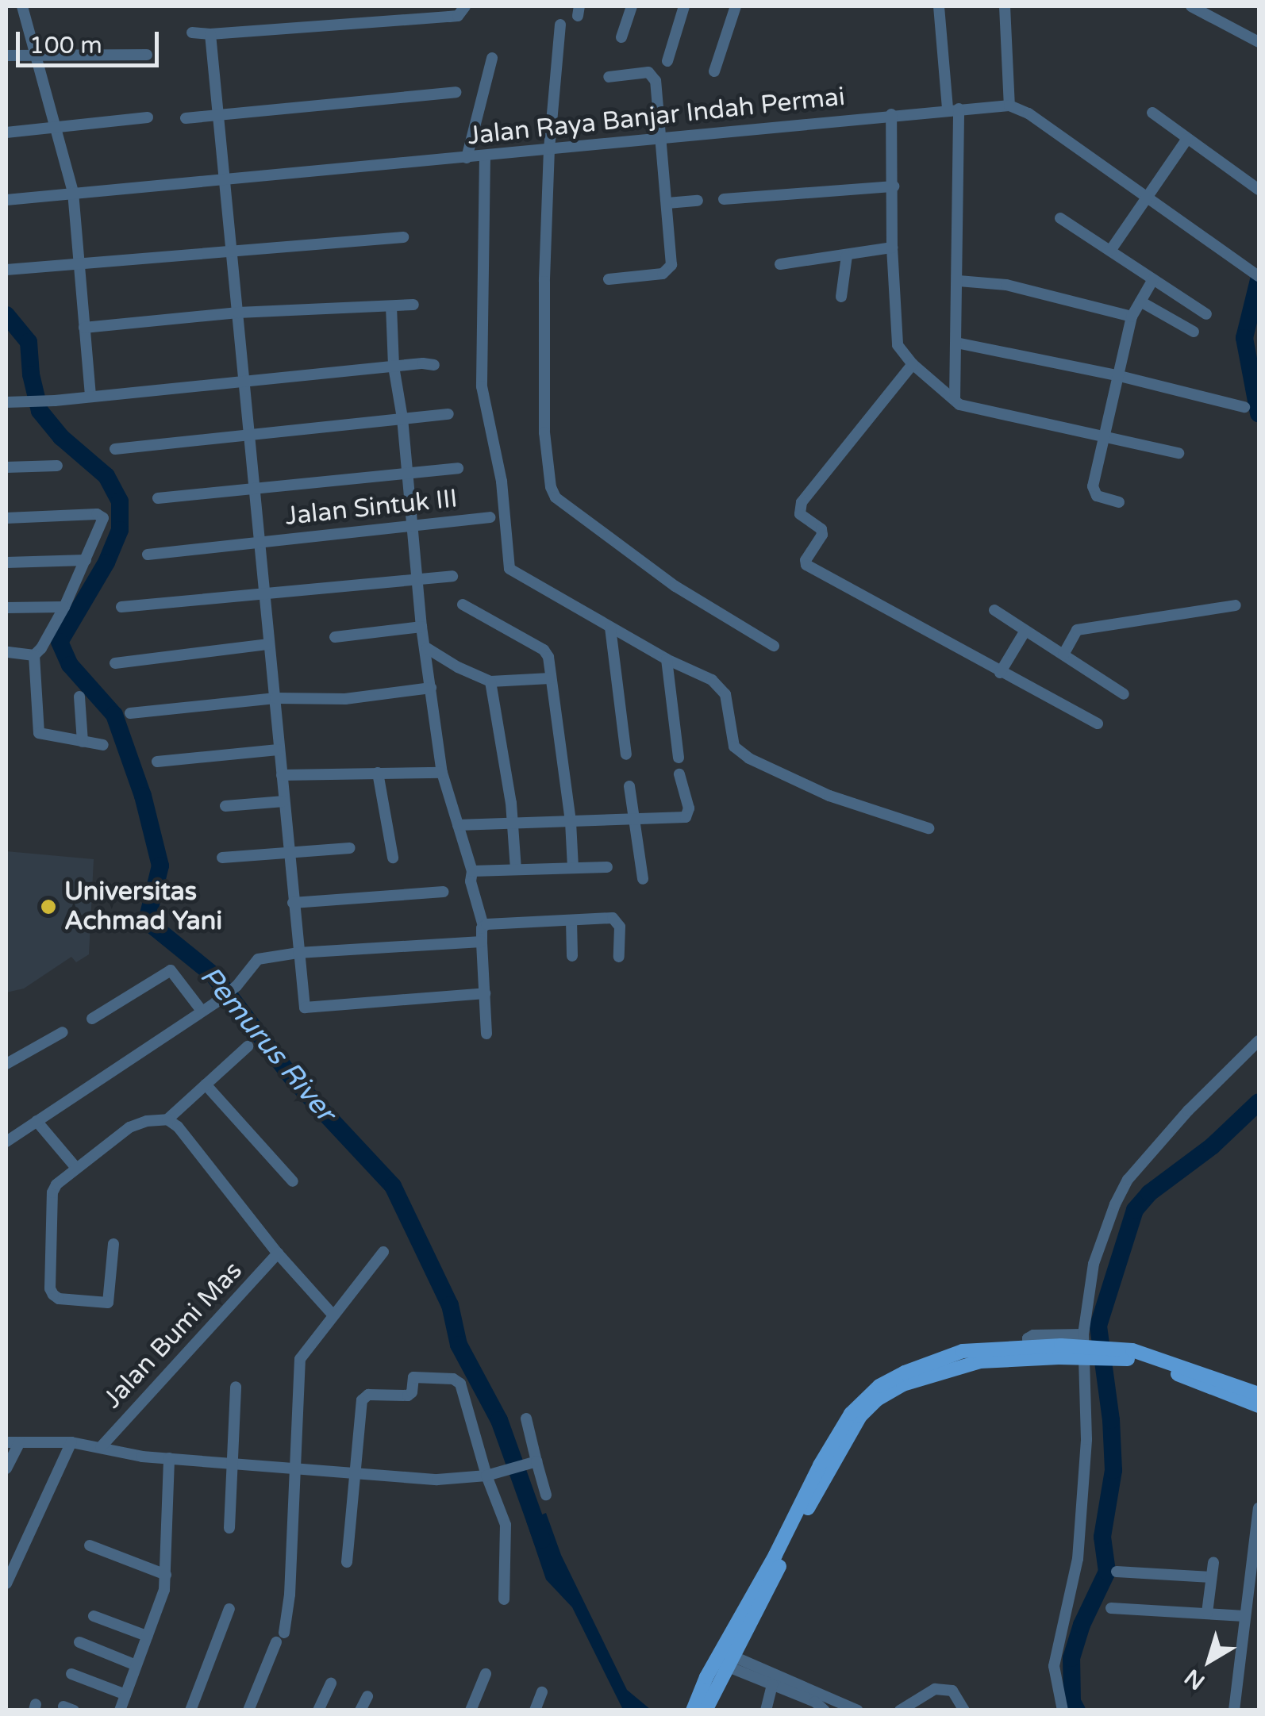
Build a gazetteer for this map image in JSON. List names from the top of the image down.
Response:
{
  "streets": {
    "street": ["Jalan Raya Banjar Indah Permai", "Jalan Sintuk III", "Jalan Bumi Mas"]
  },
  "water": ["Pemurus River"],
  "places": ["Universitas Achmad Yani"],
  "scale_bar": "100 m",
  "north": "bottom left"
}
